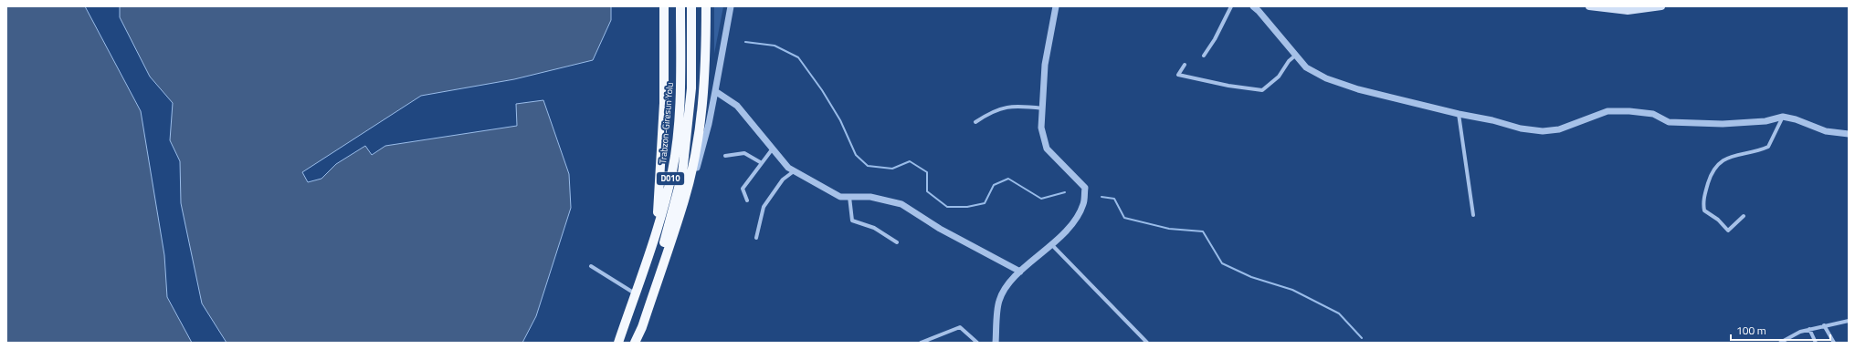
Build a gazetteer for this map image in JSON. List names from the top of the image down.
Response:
{
  "streets": {
    "highway": ["Trabzon-Giresun Yolu", "D010"]
  },
  "scale_bar": "100 m"
}
